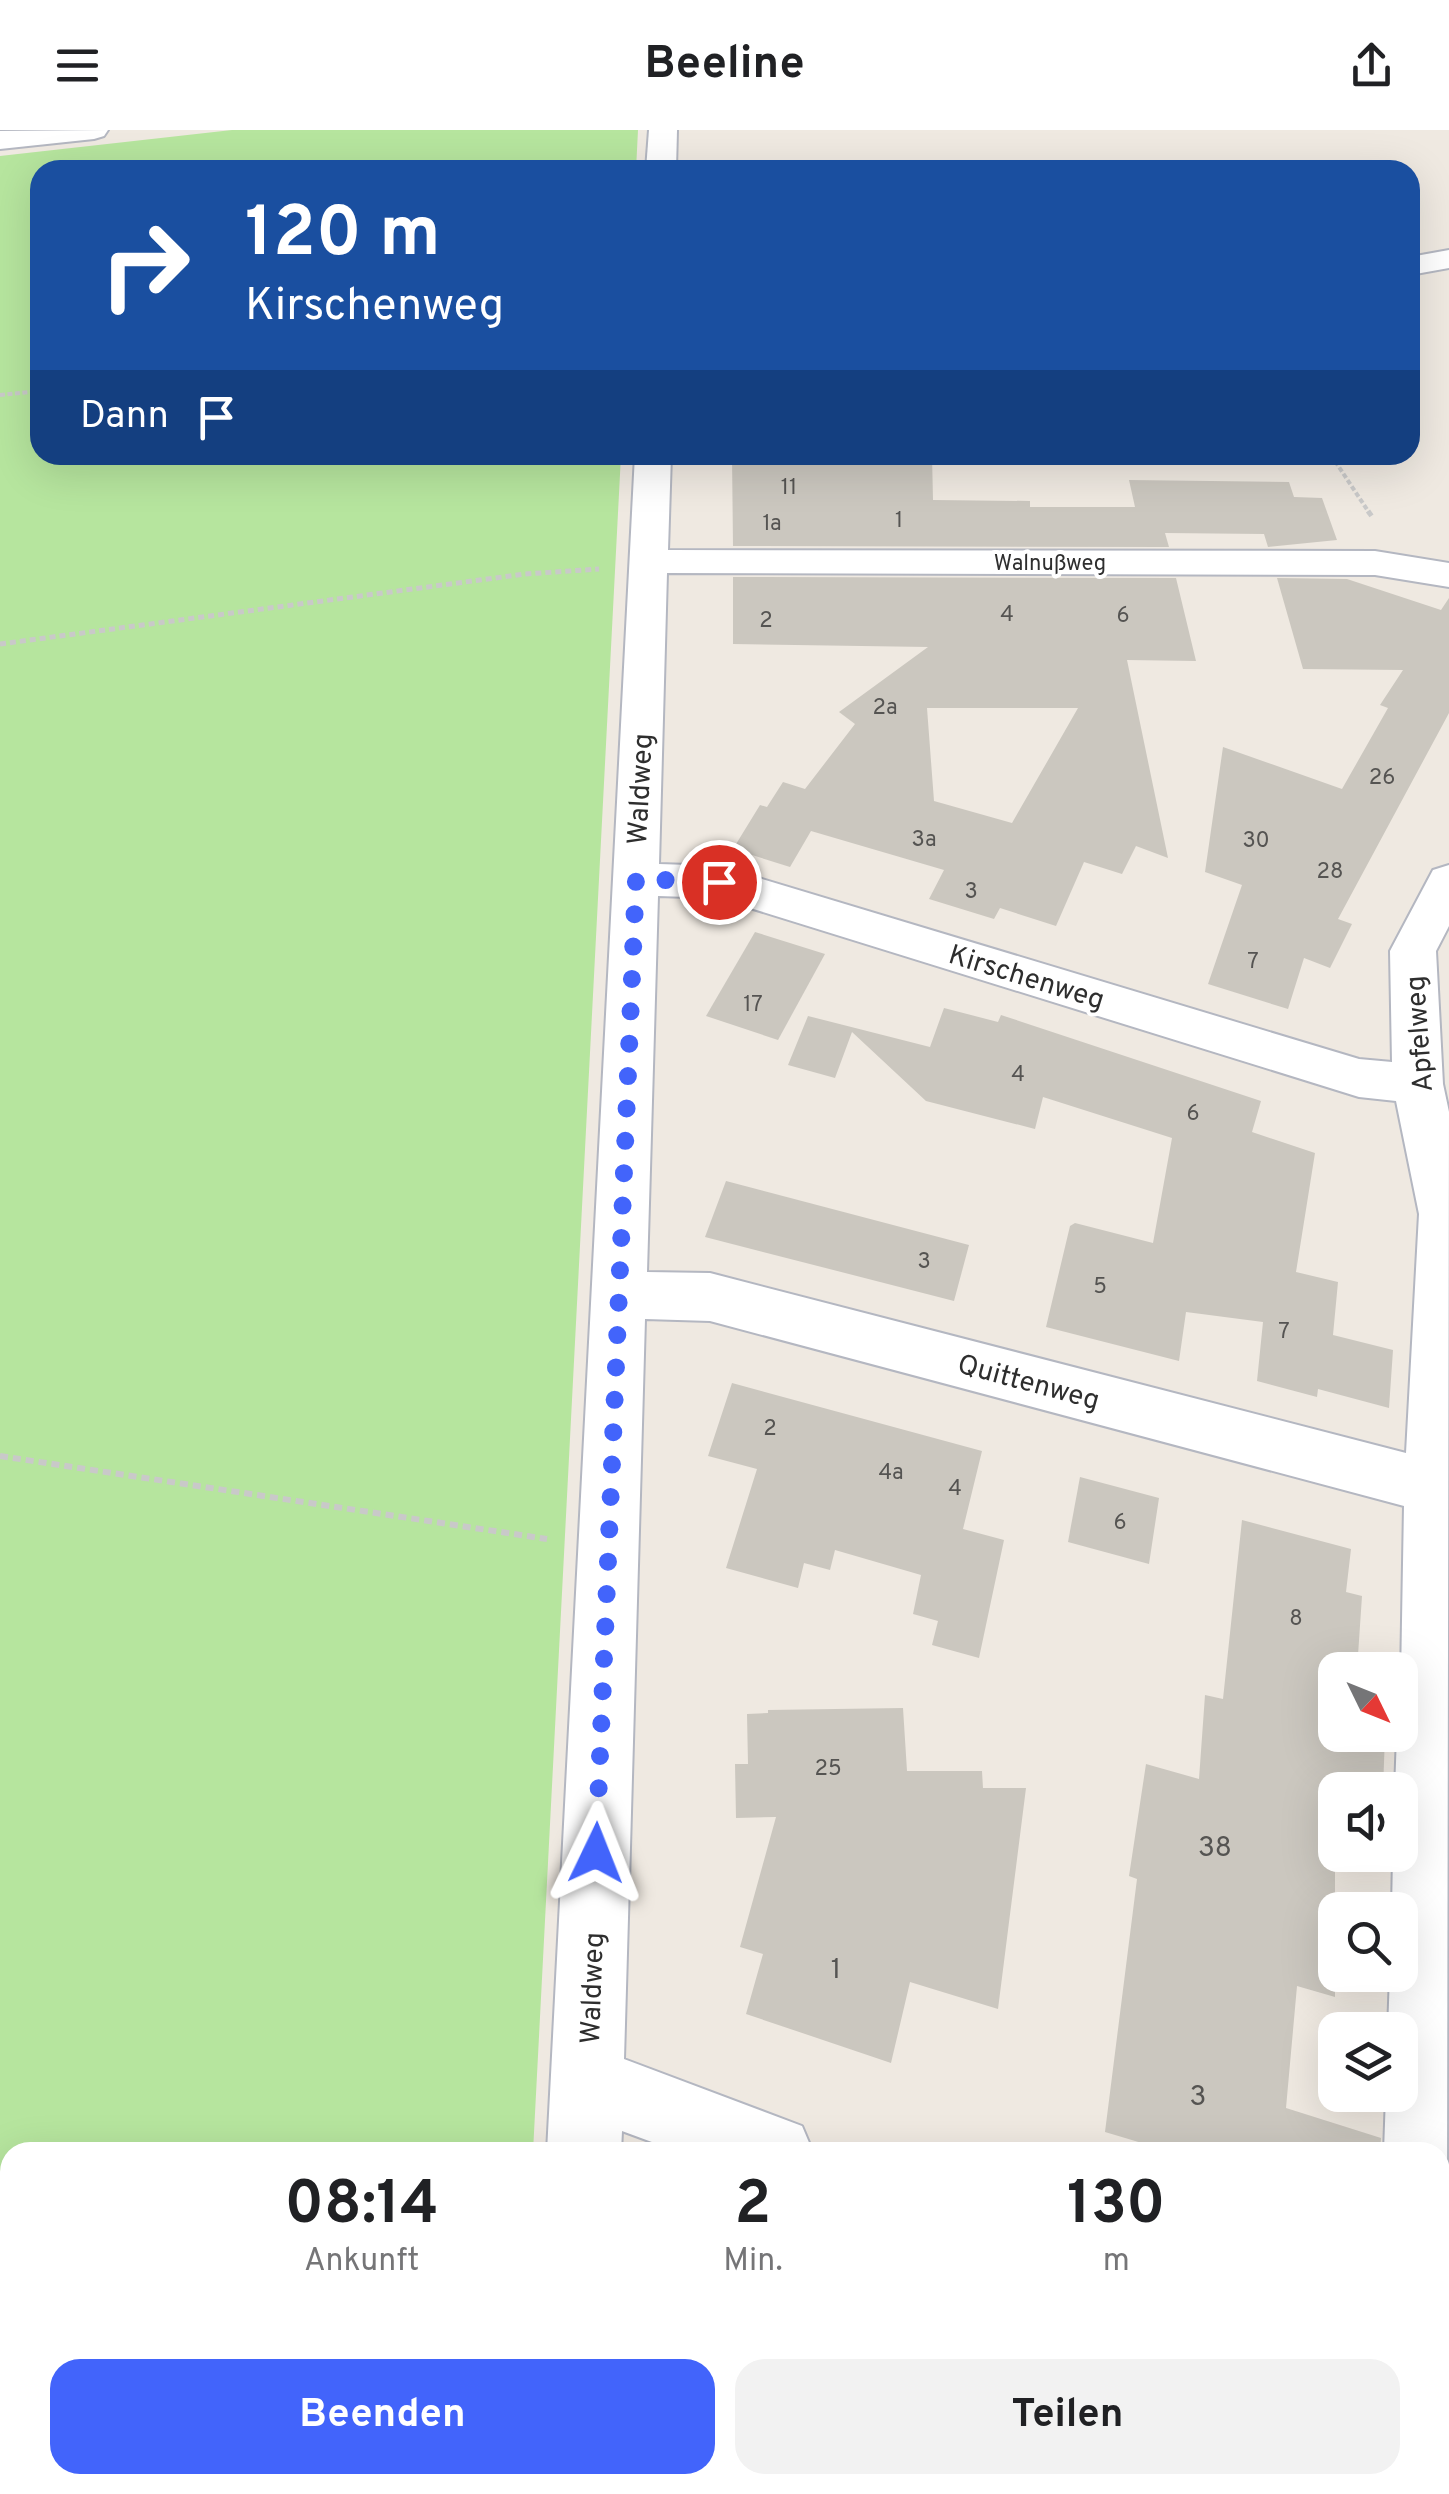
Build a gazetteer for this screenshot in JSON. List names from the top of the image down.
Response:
{
  "streets": {
    "street": [
      "Walnußweg",
      "Waldweg",
      "Kirschenweg",
      "Apfelweg",
      "Quittenweg"
    ]
  },
  "crossings": [
    ["Walnußweg", "Waldweg"],
    ["Waldweg", "Kirschenweg"],
    ["Waldweg", "Quittenweg"],
    ["Kirschenweg", "Apfelweg"],
    ["Apfelweg", "Quittenweg"]
  ],
  "house_numbers": [
    "11",
    "1",
    "1a",
    "4",
    "6",
    "2",
    "2a",
    "26",
    "3a",
    "30",
    "28",
    "3",
    "7",
    "17",
    "4",
    "6",
    "3",
    "5",
    "7",
    "2",
    "4a",
    "4",
    "6",
    "8",
    "25",
    "38",
    "1",
    "3"
  ],
  "north": "bottom right",
  "page": {
    "header": "Beeline",
    "turn": ["120 m", "Kirschenweg"],
    "then": "Dann",
    "eta": [
      "08:14",
      "Ankunft",
      "2",
      "Min.",
      "130",
      "m"
    ],
    "buttons": ["Beenden", "Teilen"]
  }
}
